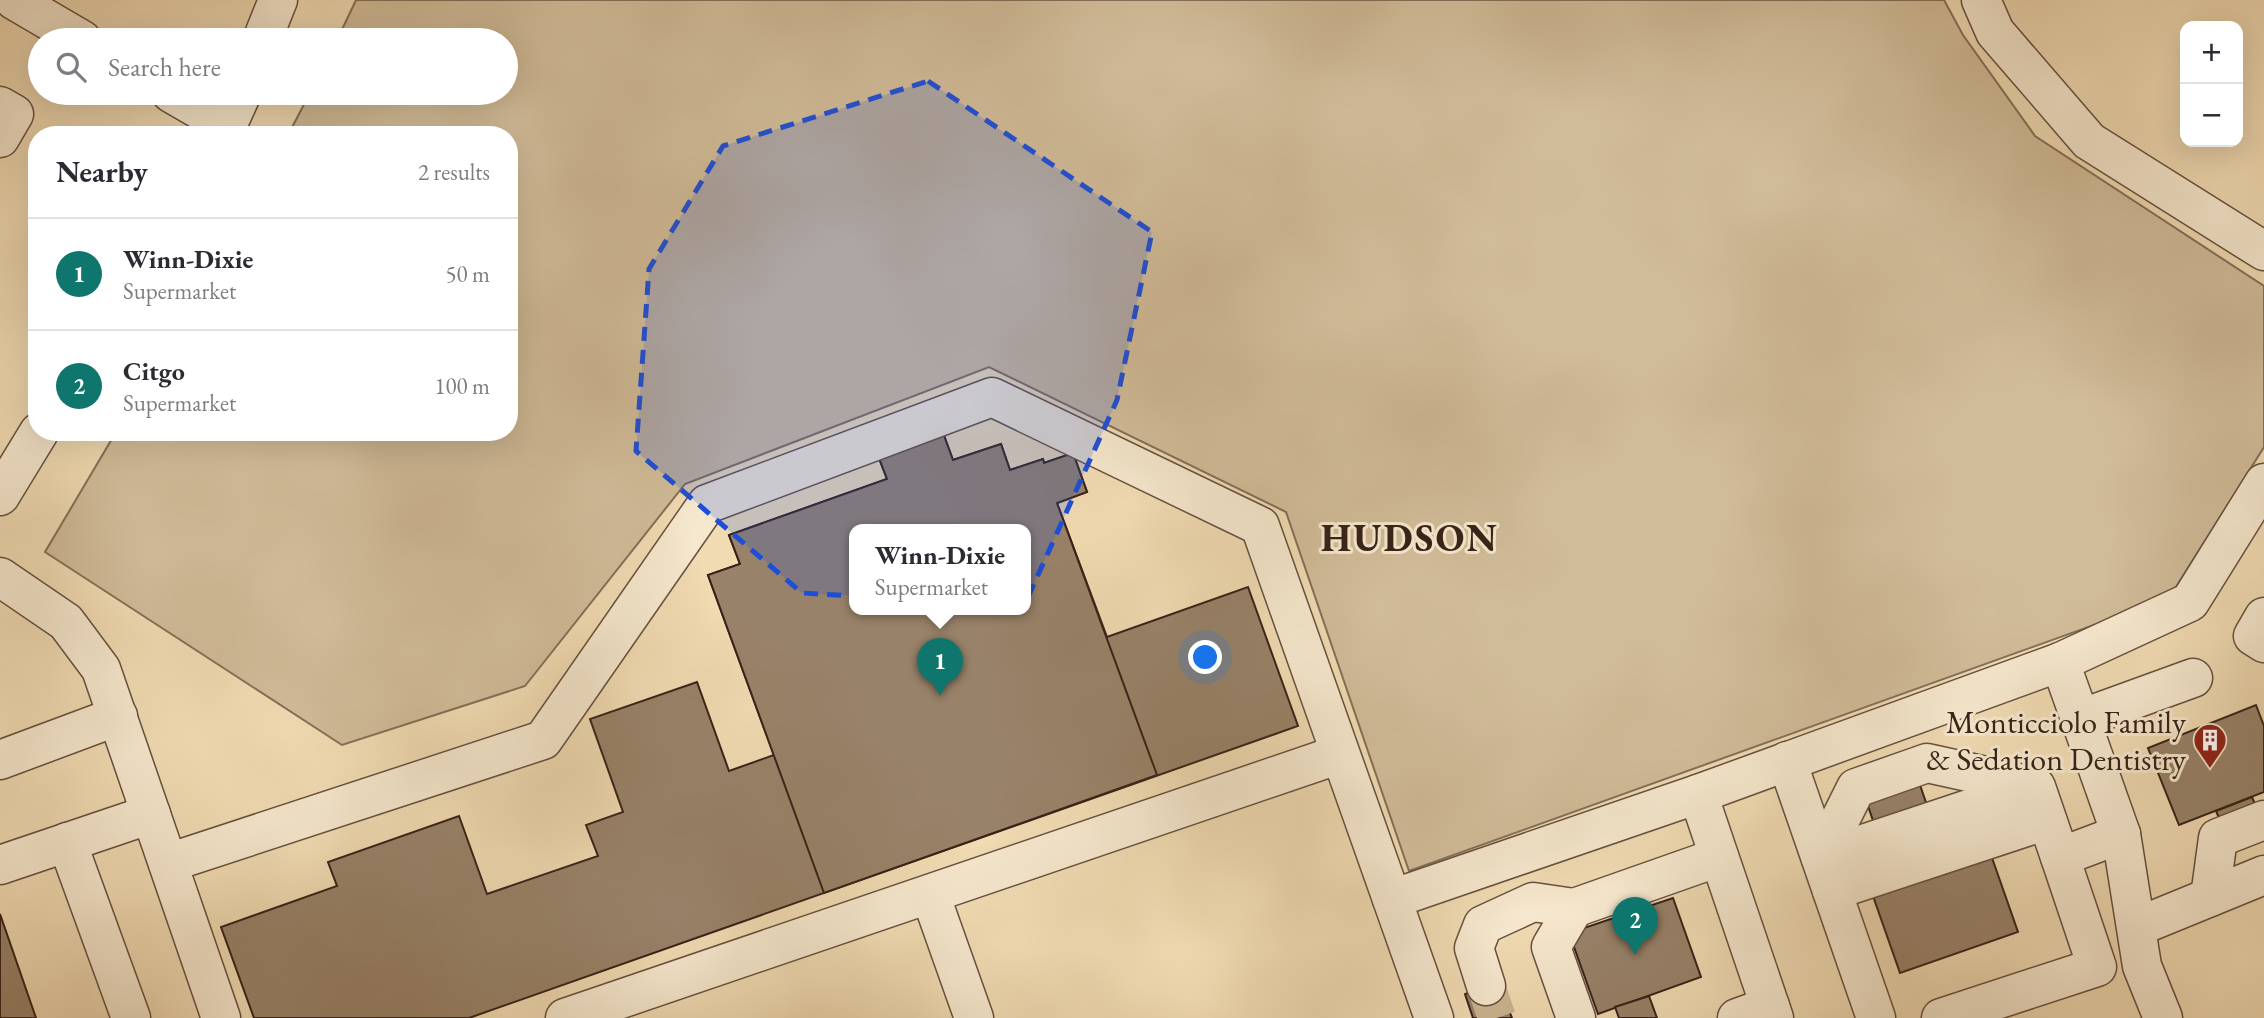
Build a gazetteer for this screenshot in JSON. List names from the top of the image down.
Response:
{
  "districts": ["HUDSON"],
  "places": {
    "building": ["Monticciolo Family & Sedation Dentistry"]
  },
  "page": {
    "map_buttons": ["+", "−"],
    "search": "Search here",
    "heading": ["Nearby", "2 results"],
    "list": [
      {
        "mark": "1",
        "name": "Winn-Dixie",
        "note": "Supermarket",
        "value": "50 m"
      },
      {
        "mark": "2",
        "name": "Citgo",
        "note": "Supermarket",
        "value": "100 m"
      }
    ],
    "popup": ["Winn-Dixie", "Supermarket"],
    "pins": ["1", "2"]
  }
}
